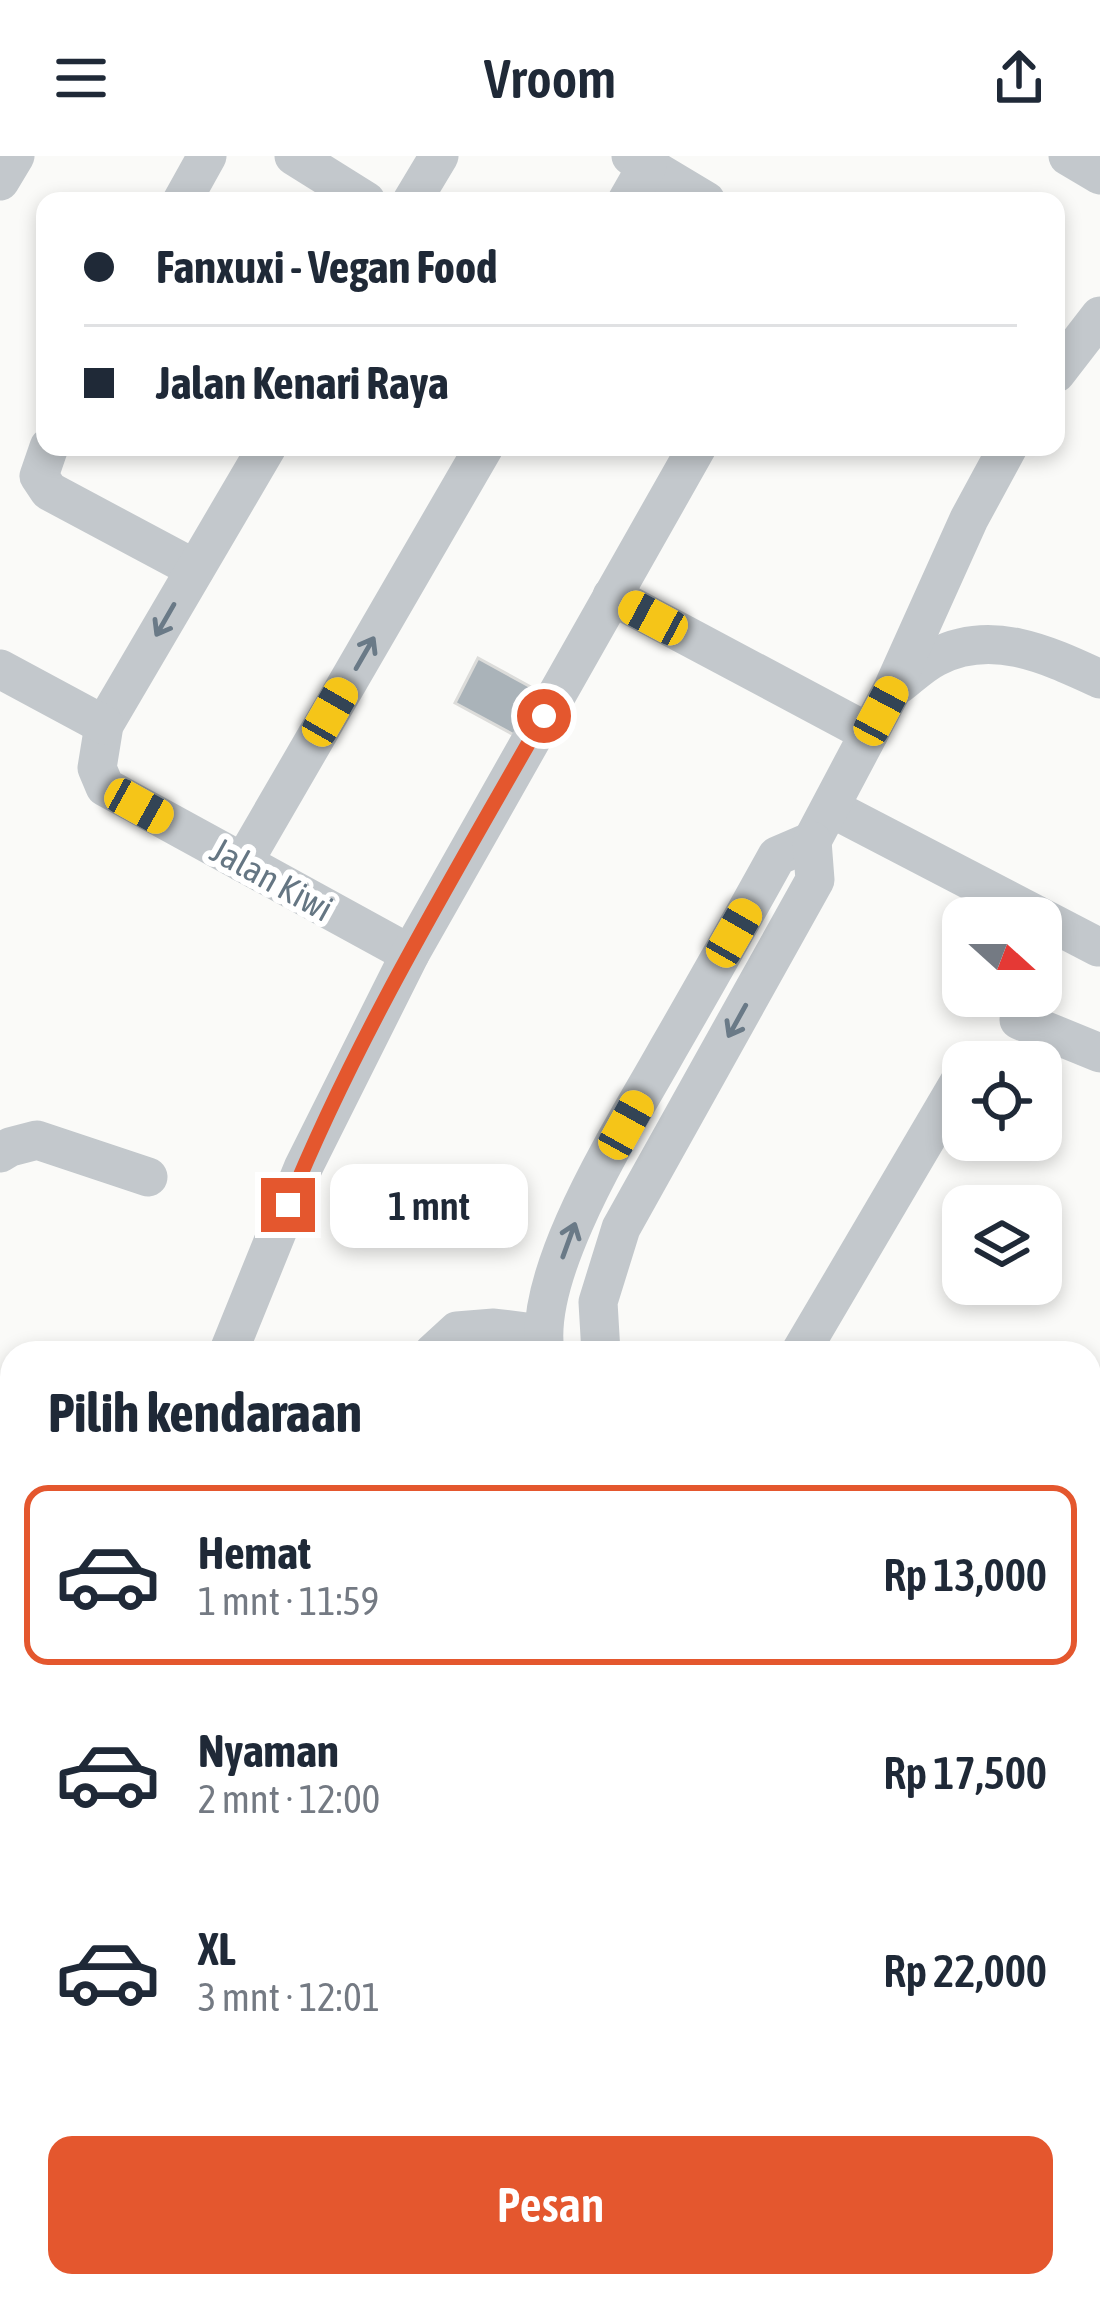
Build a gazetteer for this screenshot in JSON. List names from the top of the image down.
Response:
{
  "streets": {
    "street": ["Jalan Kiwi"]
  },
  "north": "right",
  "page": {
    "header": "Vroom",
    "banner": ["Fanxuxi - Vegan Food", "Jalan Kenari Raya"],
    "bubble": "1 mnt",
    "heading": "Pilih kendaraan",
    "list": [
      {
        "name": "Hemat",
        "note": "1 mnt · 11:59",
        "value": "Rp 13,000"
      },
      {
        "name": "Nyaman",
        "note": "2 mnt · 12:00",
        "value": "Rp 17,500"
      },
      {
        "name": "XL",
        "note": "3 mnt · 12:01",
        "value": "Rp 22,000"
      }
    ],
    "buttons": "Pesan"
  }
}
